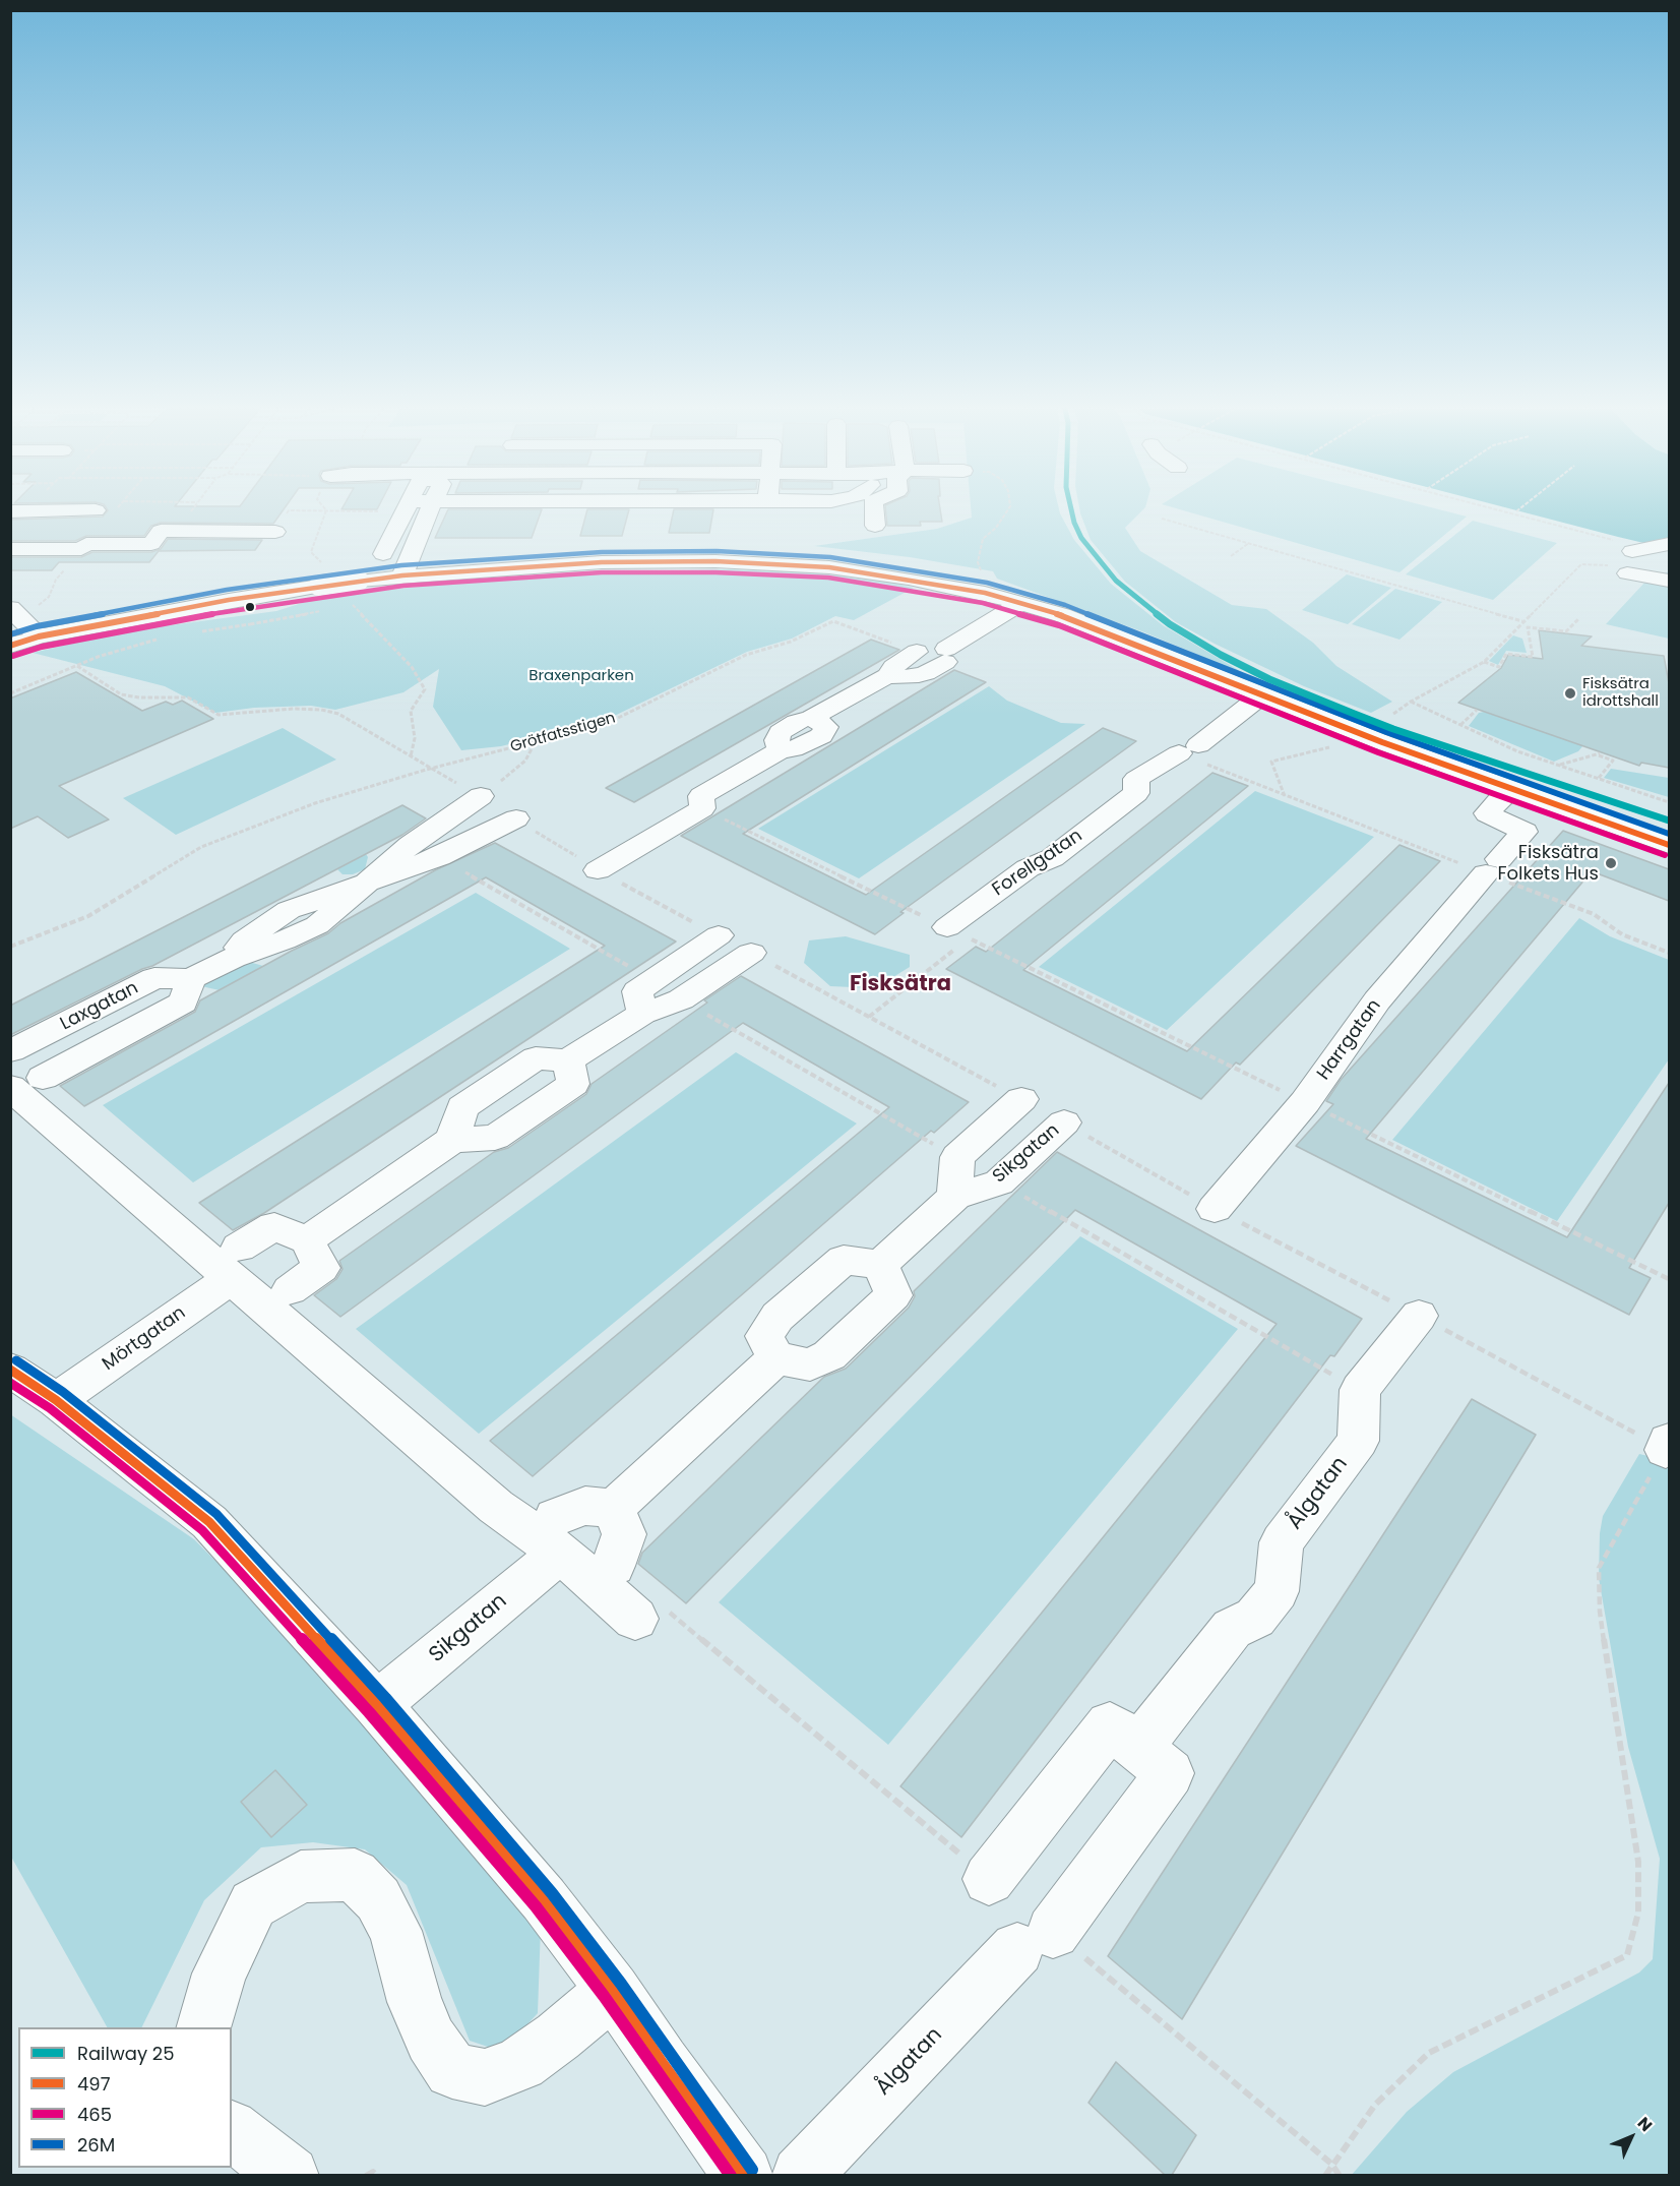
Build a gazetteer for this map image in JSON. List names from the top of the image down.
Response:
{
  "streets": {
    "street": [
      "Forellgatan",
      "Laxgatan",
      "Harrgatan",
      "Sikgatan",
      "Mörtgatan",
      "Ålgatan"
    ],
    "path": ["Grötfatsstigen"]
  },
  "districts": ["Fisksätra"],
  "parks": ["Braxenparken"],
  "places": ["Fisksätra idrottshall", "Fisksätra Folkets Hus"],
  "lines": [
    "rail line 25",
    "transit line 26M",
    "transit line 497",
    "transit line 465"
  ],
  "legend": [
    "Railway 25",
    "497",
    "465",
    "26M"
  ],
  "north": "top right"
}
